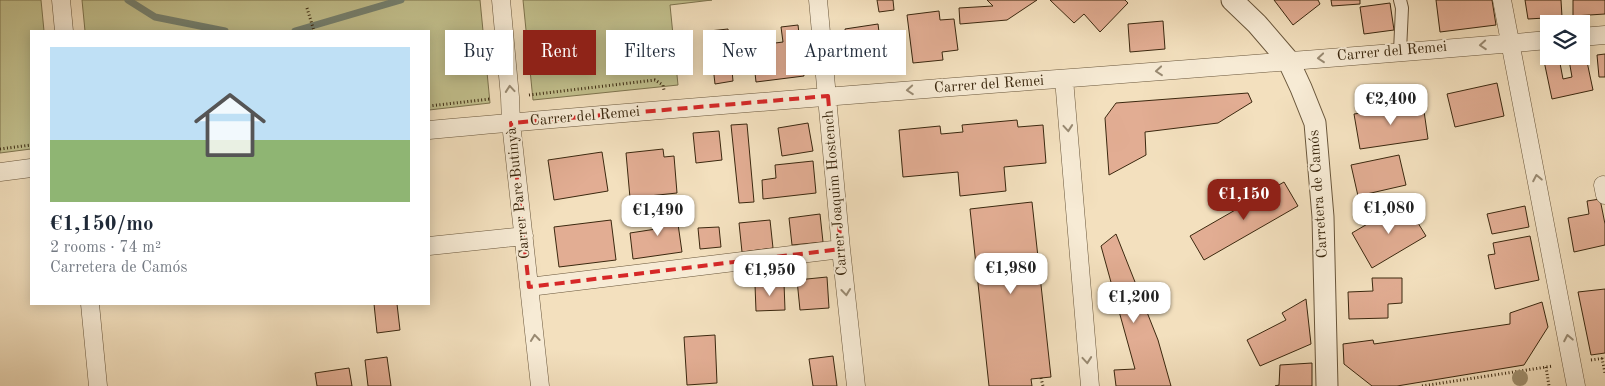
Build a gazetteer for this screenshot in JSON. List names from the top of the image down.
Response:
{
  "streets": {
    "street": [
      "Carrer del Remei",
      "Carrer Pare Butinyà",
      "Carrer Joaquim Hostench",
      "Carretera de Camós"
    ]
  },
  "crossings": [
    ["Carrer del Remei", "Carrer Pare Butinyà"],
    ["Carrer del Remei", "Carrer Joaquim Hostench"],
    ["Carrer del Remei", "Carretera de Camós"]
  ],
  "one_way": ["Carrer del Remei", "Carrer Pare Butinyà", "Carrer Joaquim Hostench"],
  "page": {
    "chip": [
      "Buy",
      "Rent",
      "Filters",
      "New",
      "Apartment"
    ],
    "list": [
      {
        "name": "€1,150/mo",
        "note": "2 rooms · 74 m² · Carretera de Camós"
      }
    ],
    "price": [
      "€2,400",
      "€1,150",
      "€1,080",
      "€1,490",
      "€1,980",
      "€1,950",
      "€1,200"
    ]
  }
}
